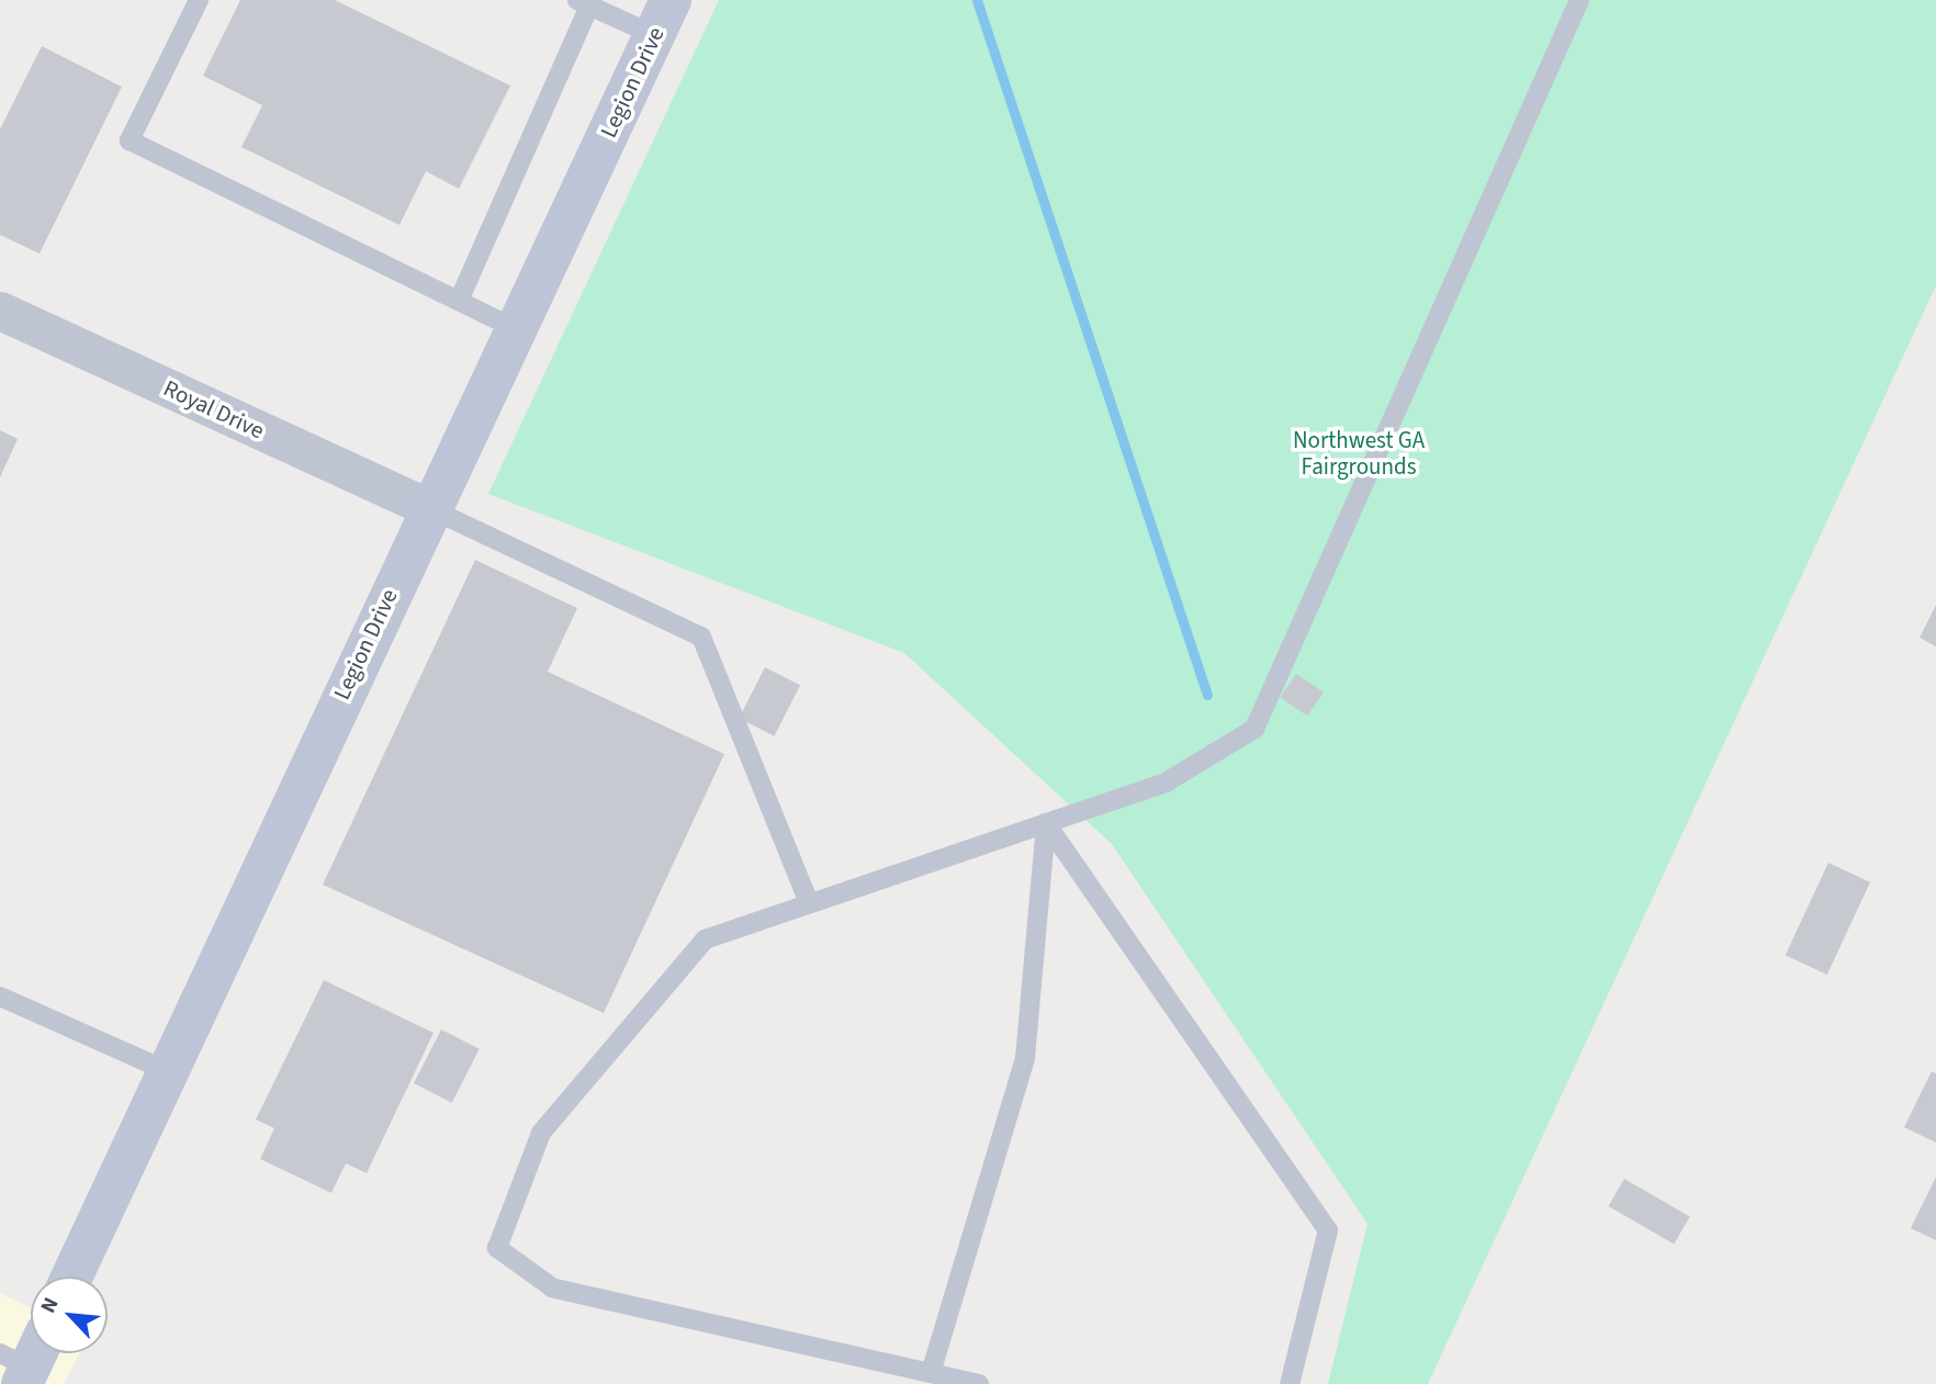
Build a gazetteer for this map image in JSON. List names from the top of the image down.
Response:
{
  "streets": {
    "street": ["Legion Drive", "Royal Drive"]
  },
  "crossings": [
    ["Legion Drive", "Royal Drive"]
  ],
  "parks": ["Northwest GA Fairgrounds"],
  "north": "top left"
}
